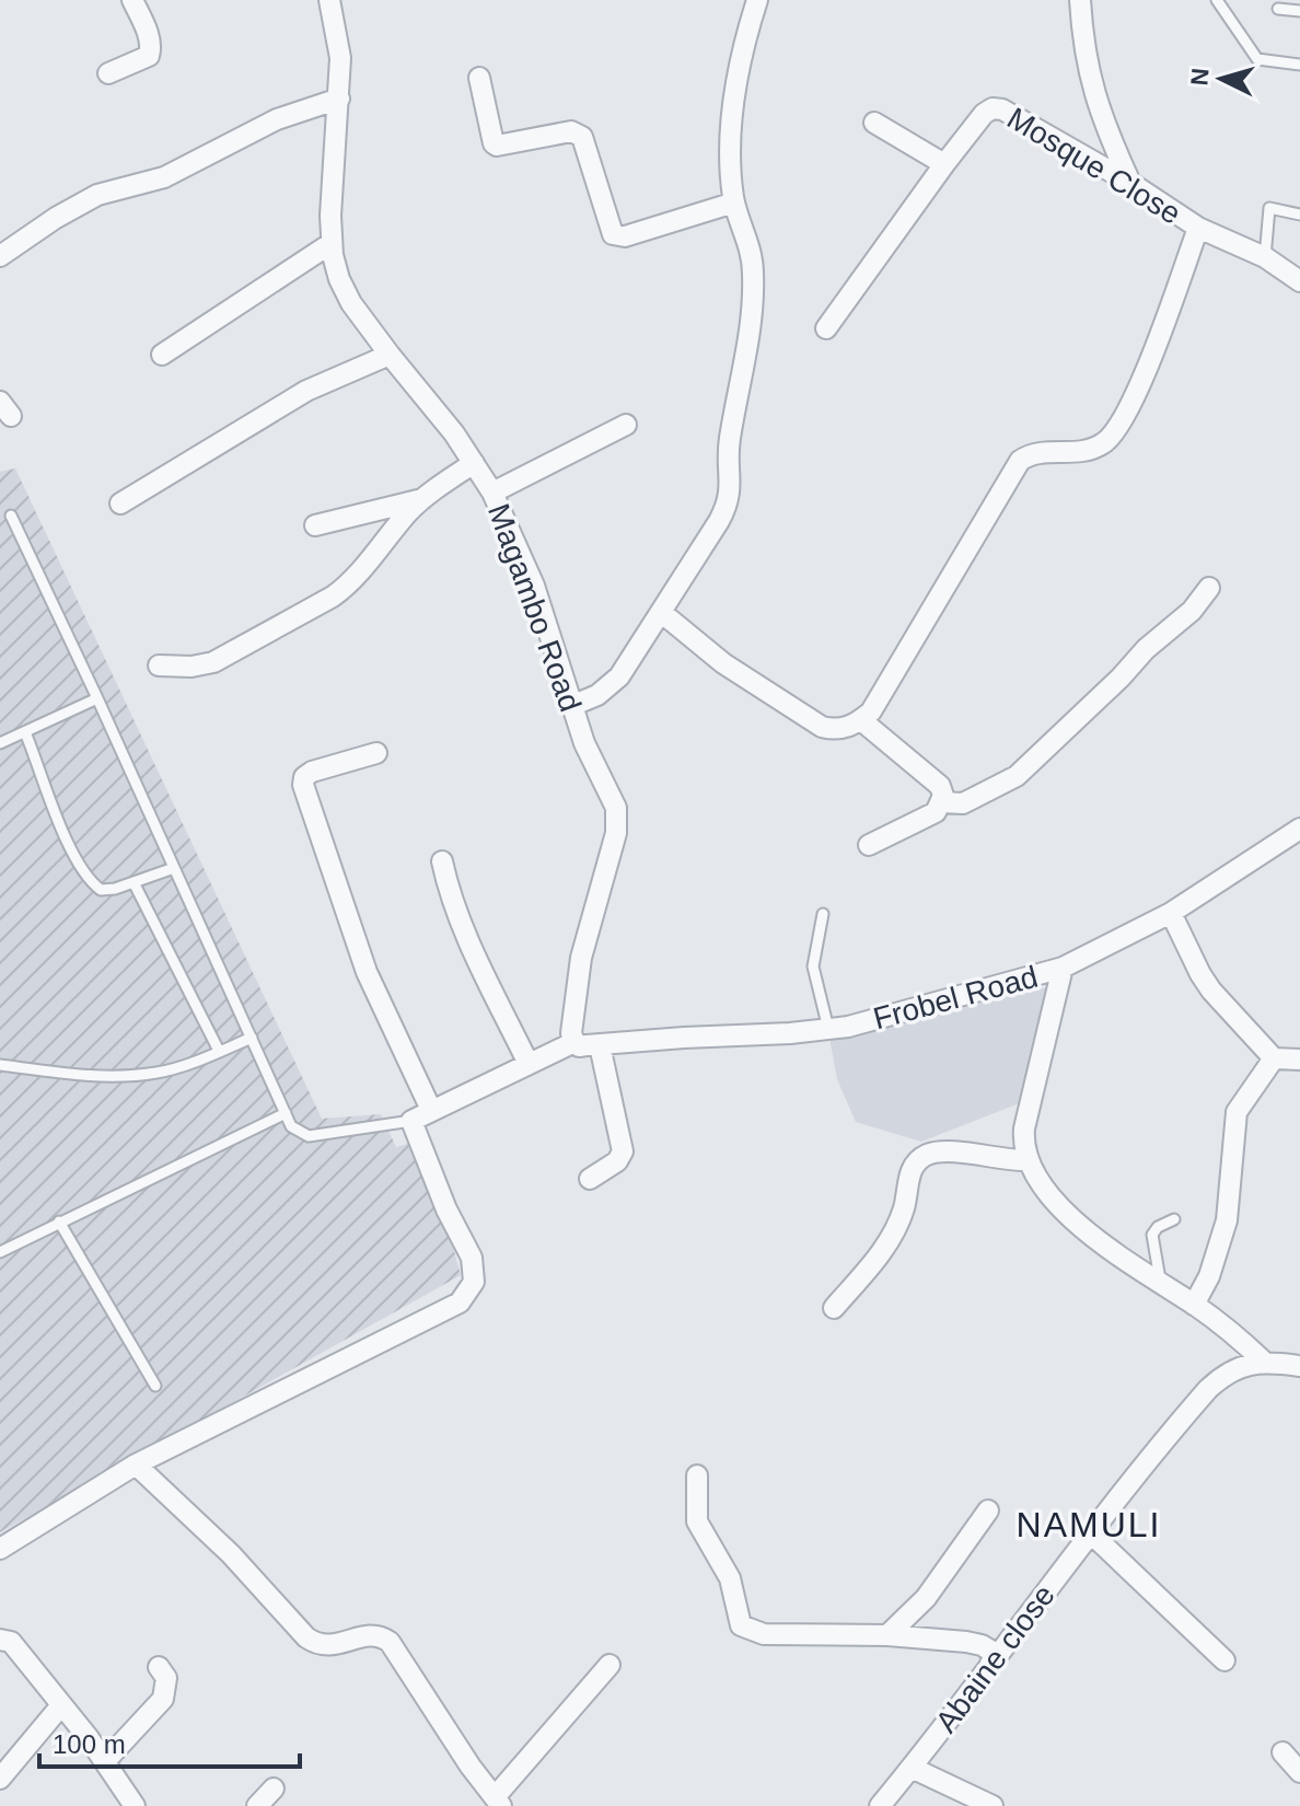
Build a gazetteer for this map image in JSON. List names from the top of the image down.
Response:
{
  "streets": {
    "street": [
      "Mosque Close",
      "Magambo Road",
      "Frobel Road",
      "Abaine close"
    ]
  },
  "crossings": [
    ["Magambo Road", "Frobel Road"]
  ],
  "districts": ["NAMULI"],
  "scale_bar": "100 m",
  "north": "left"
}
